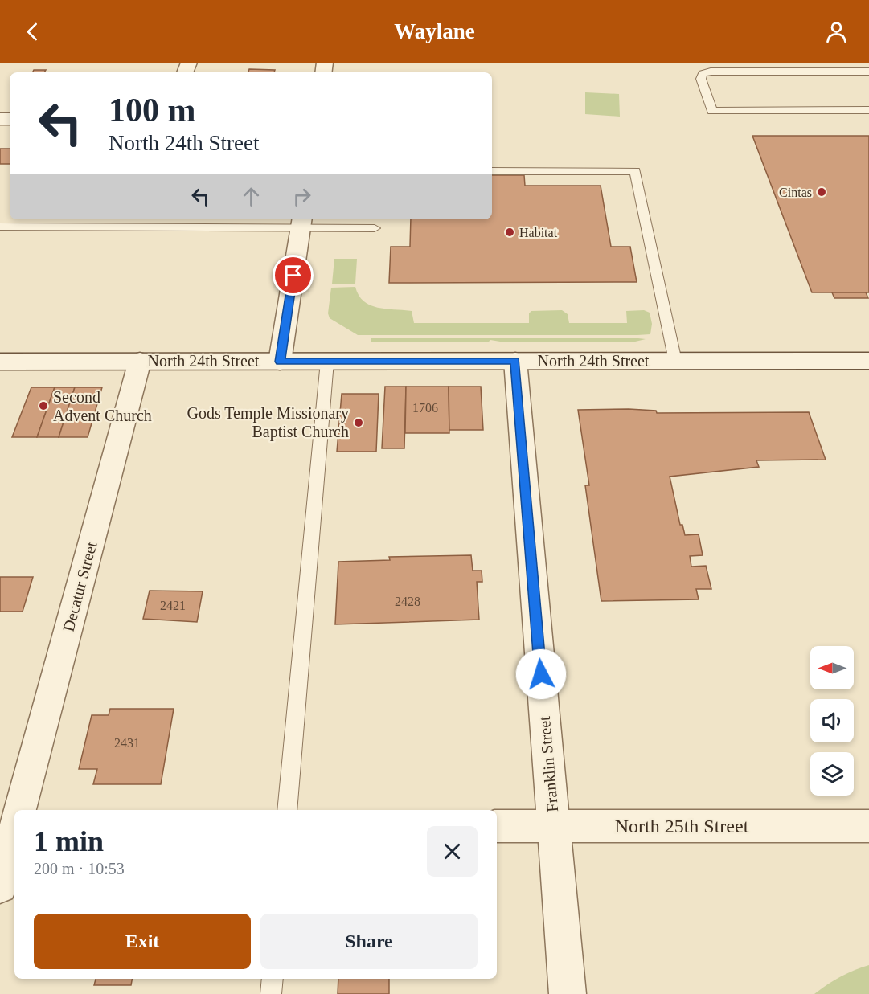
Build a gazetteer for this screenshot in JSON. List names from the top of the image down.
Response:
{
  "streets": {
    "street": [
      "North 24th Street",
      "Decatur Street",
      "Franklin Street",
      "North 25th Street"
    ]
  },
  "crossings": [
    ["North 24th Street", "Decatur Street"],
    ["North 24th Street", "Franklin Street"],
    ["Franklin Street", "North 25th Street"]
  ],
  "places": [
    "Cintas",
    "Habitat",
    "Second Advent Church",
    "Gods Temple Missionary Baptist Church"
  ],
  "house_numbers": [
    "1706",
    "2428",
    "2421",
    "2431"
  ],
  "north": "left",
  "page": {
    "header": "Waylane",
    "turn": ["100 m", "North 24th Street"],
    "heading": ["1 min", "200 m · 10:53"],
    "buttons": ["Exit", "Share"]
  }
}
